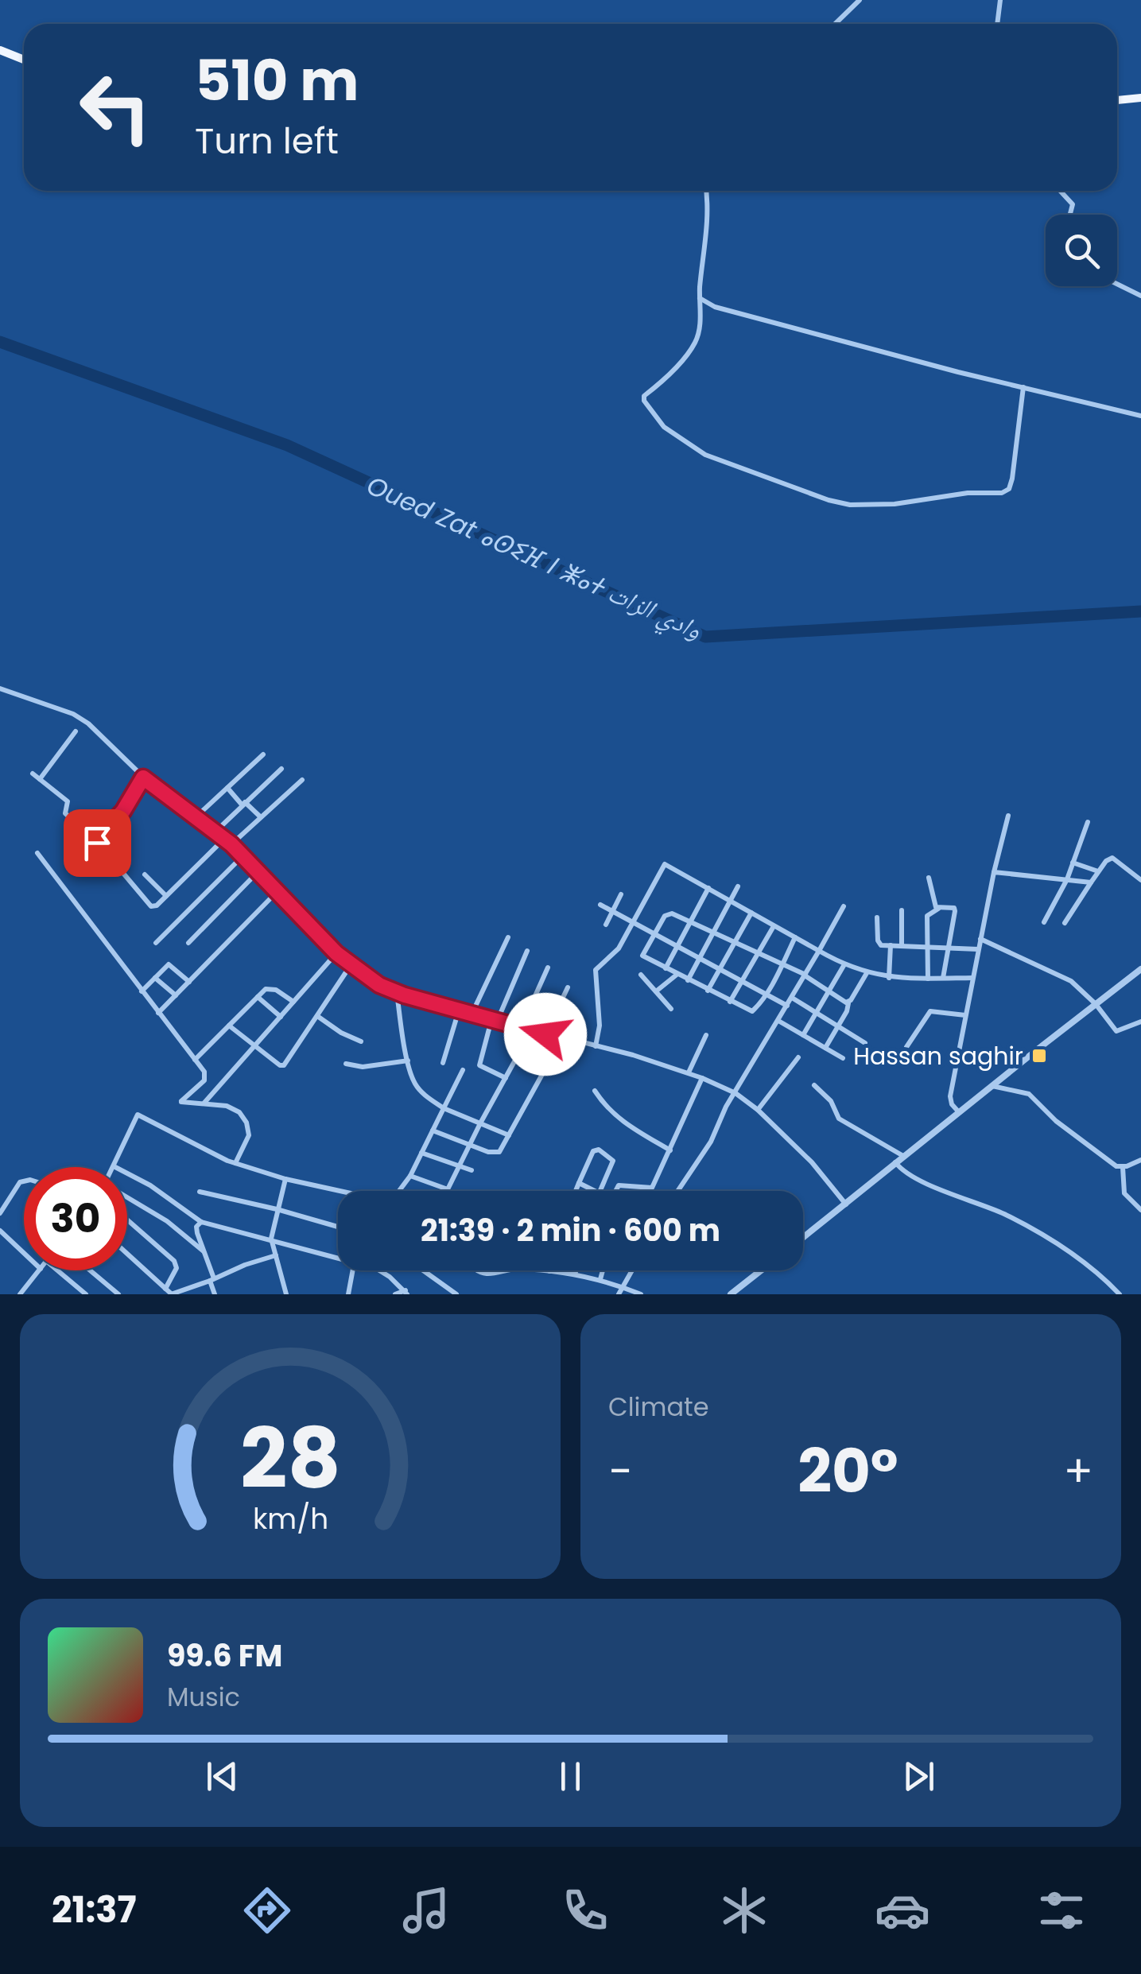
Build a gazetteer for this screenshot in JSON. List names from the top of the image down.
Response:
{
  "water": ["Oued Zat ⴰⵙⵉⴼ ⵏ ⵥⴰⵜ وادي الزات"],
  "places": {
    "transit": ["Hassan saghir"]
  },
  "page": {
    "turn": ["510 m", "Turn left"],
    "limit": "30",
    "trip": "21:39 · 2 min · 600 m",
    "tile": "Climate",
    "heat": ["−", "20°", "+"],
    "song": ["99.6 FM", "Music"],
    "tabs": "21:37",
    "gauge": ["28", "km/h"]
  }
}
